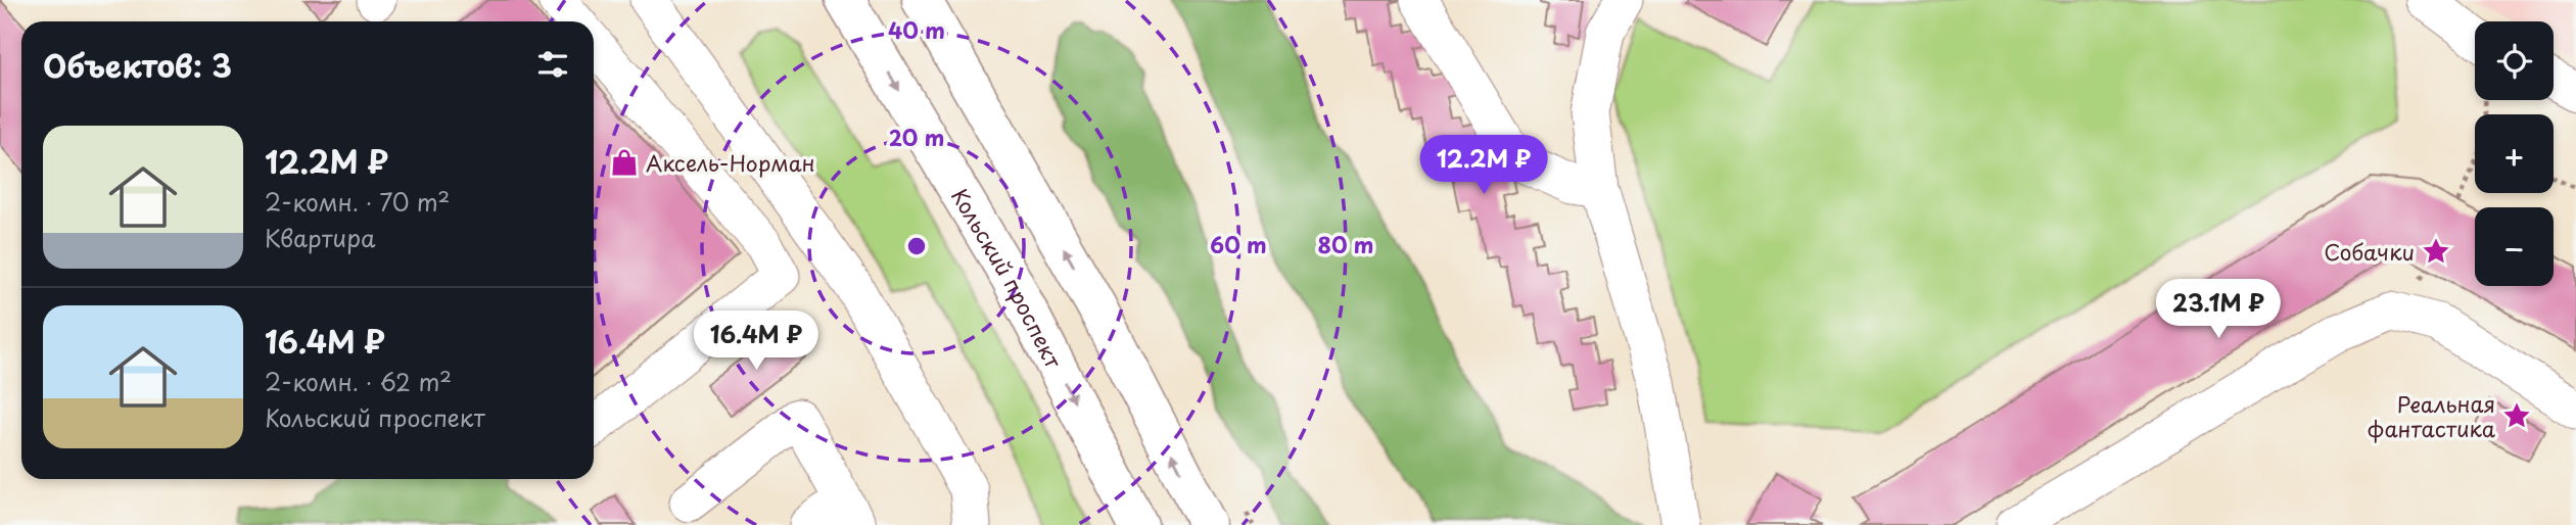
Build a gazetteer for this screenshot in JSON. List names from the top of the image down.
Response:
{
  "streets": {
    "main road": ["Кольский проспект"]
  },
  "places": {
    "shop": ["Аксель-Норман"],
    "place": ["Собачки", "Реальная фантастика"]
  },
  "page": {
    "map_buttons": ["+", "−"],
    "heading": "Объектов: 3",
    "list": [
      {
        "name": "12.2M ₽",
        "note": "2-комн. · 70 m² · Квартира"
      },
      {
        "name": "16.4M ₽",
        "note": "2-комн. · 62 m² · Кольский проспект"
      }
    ],
    "price": ["12.2M ₽", "23.1M ₽", "16.4M ₽"]
  },
  "rings": [
    "40 m",
    "20 m",
    "60 m",
    "80 m"
  ]
}
